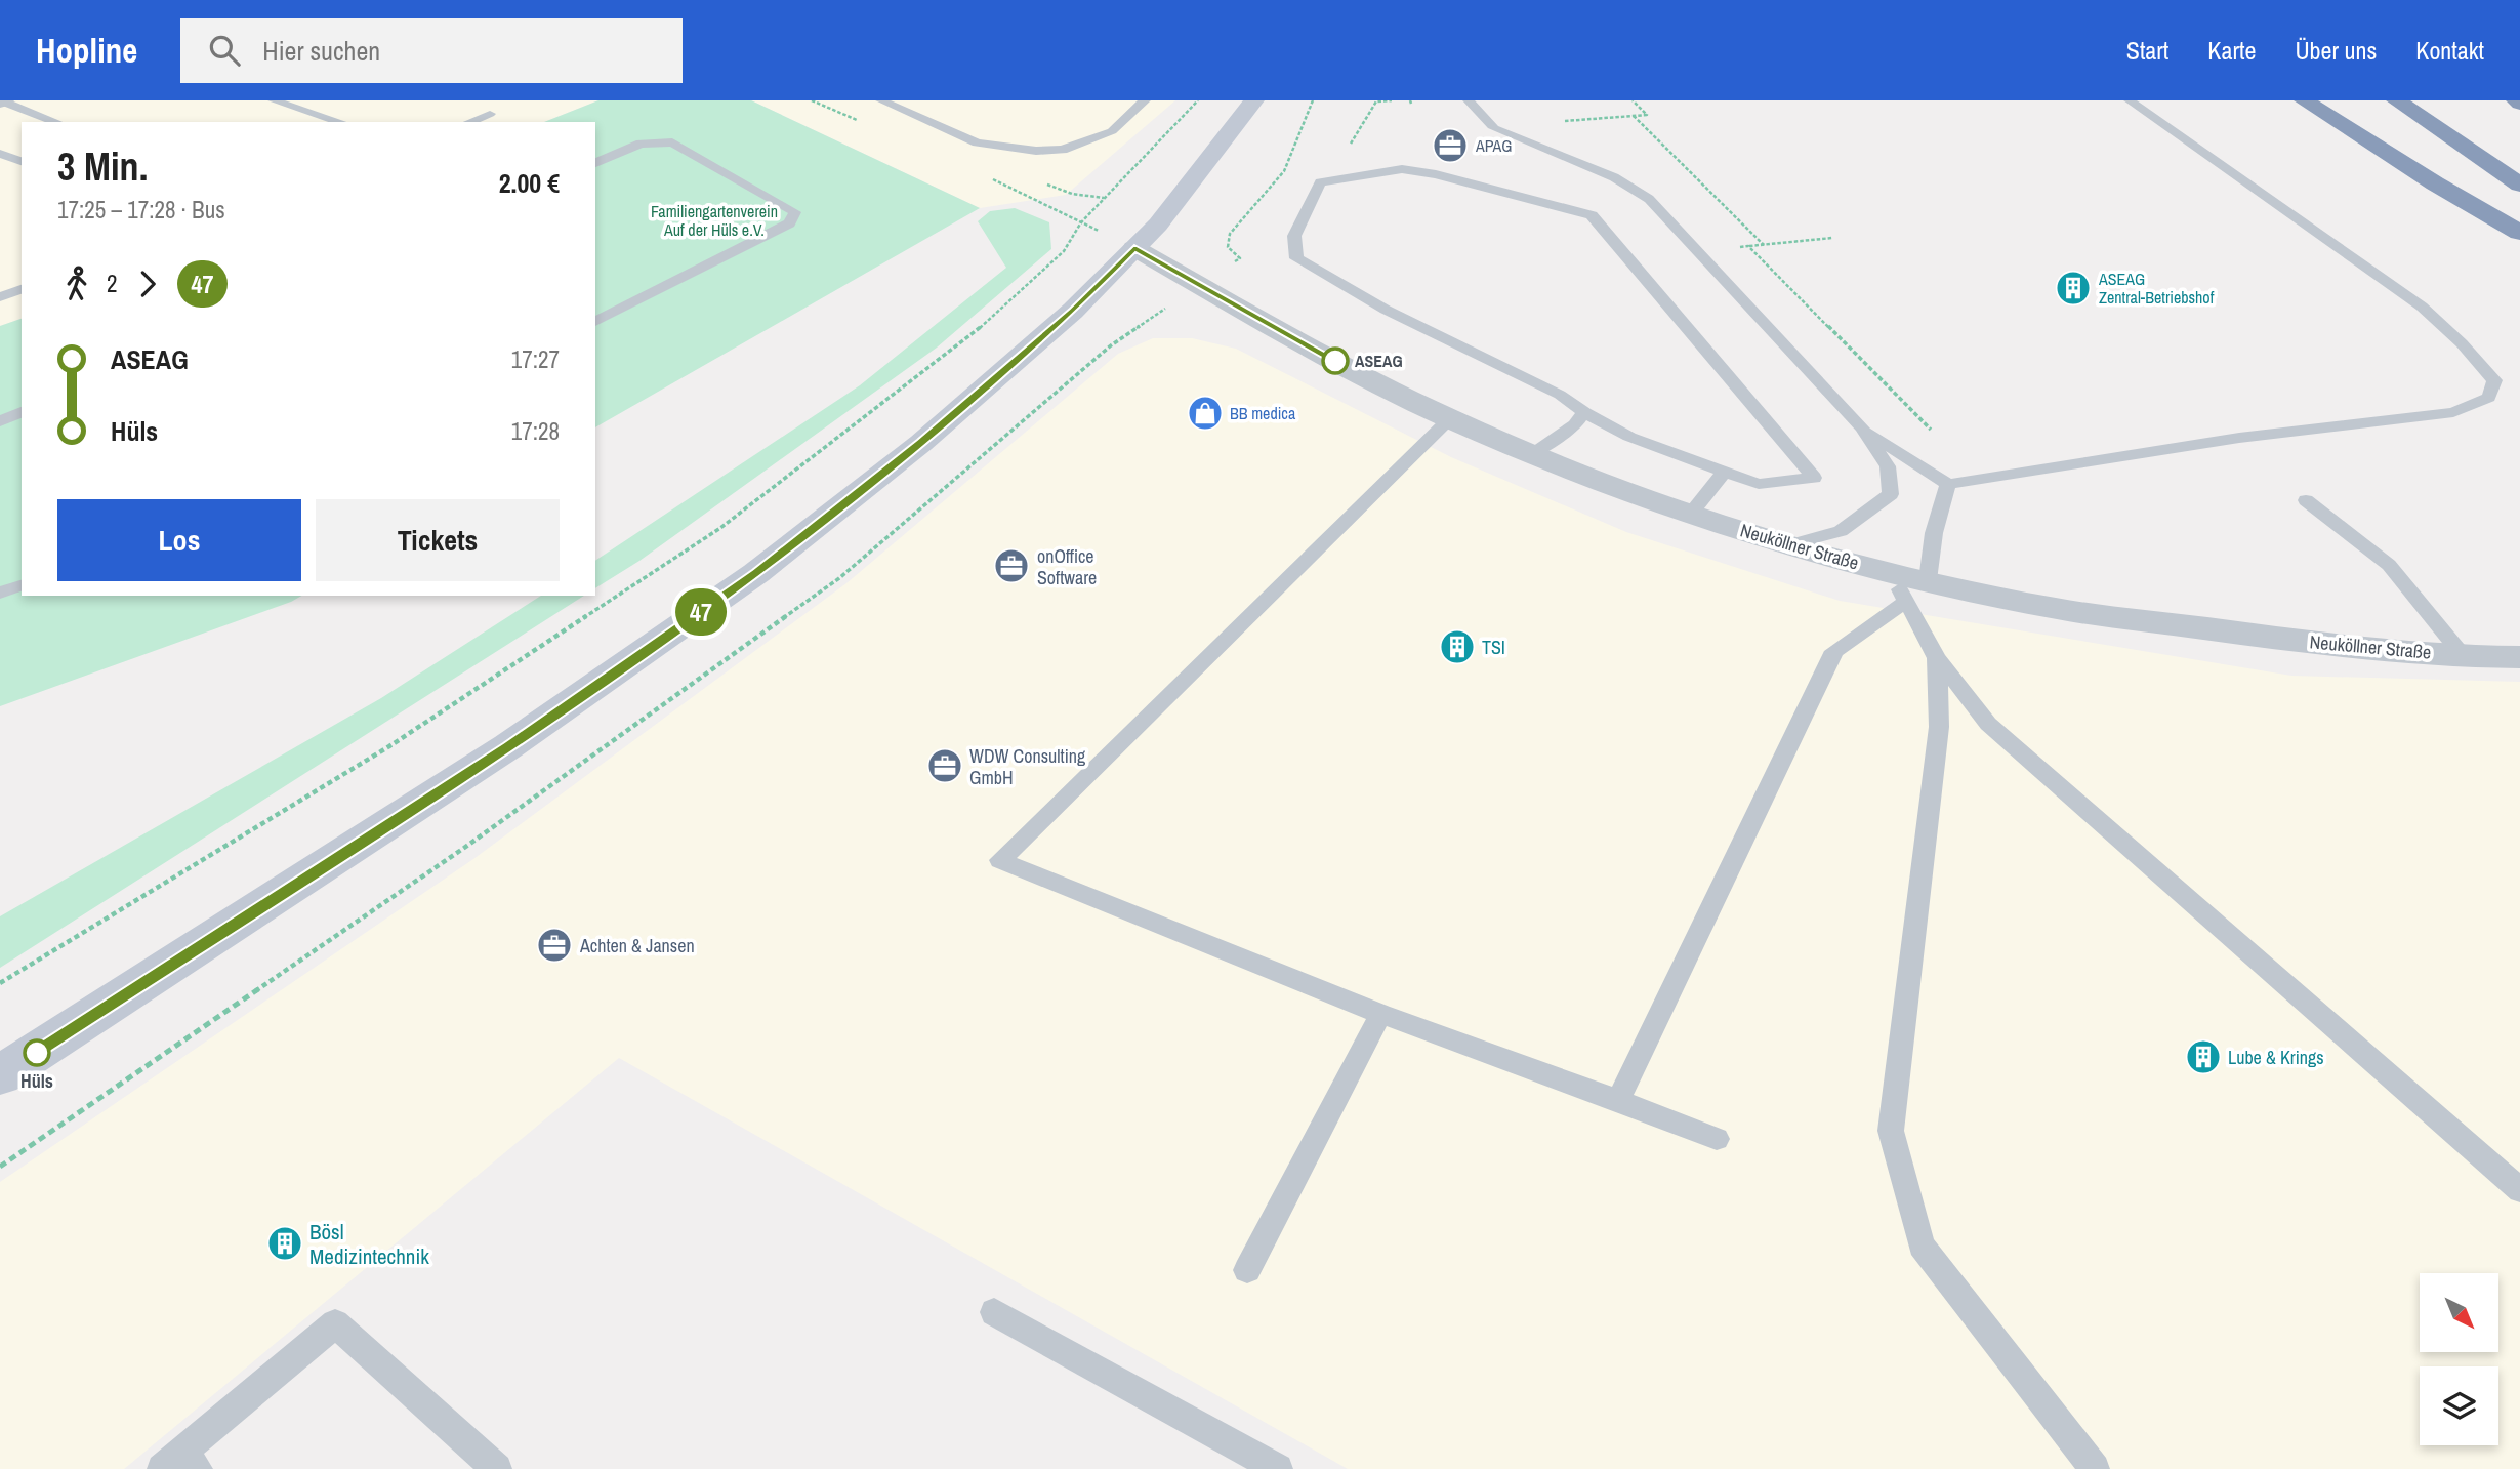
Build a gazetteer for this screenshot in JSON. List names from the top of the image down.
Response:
{
  "streets": {
    "street": ["Neuköllner Straße"]
  },
  "parks": ["Familiengartenverein Auf der Hüls e.V."],
  "places": {
    "office": [
      "APAG",
      "onOffice Software",
      "WDW Consulting GmbH",
      "Achten & Jansen"
    ],
    "building": [
      "ASEAG Zentral-Betriebshof",
      "TSI",
      "Lube & Krings",
      "Bösl Medizintechnik"
    ],
    "other": ["ASEAG", "Hüls"],
    "shop": ["BB medica"]
  },
  "lines": ["bus line 47"],
  "north": "bottom right",
  "page": {
    "header": "Hopline",
    "search": "Hier suchen",
    "nav": [
      "Start",
      "Karte",
      "Über uns",
      "Kontakt"
    ],
    "on_map": "47",
    "heading": ["3 Min.", "17:25 – 17:28 · Bus", "2.00 €"],
    "legs": ["2", "47"],
    "list": [
      {
        "name": "ASEAG",
        "value": "17:27"
      },
      {
        "name": "Hüls",
        "value": "17:28"
      }
    ],
    "buttons": ["Los", "Tickets"]
  }
}
